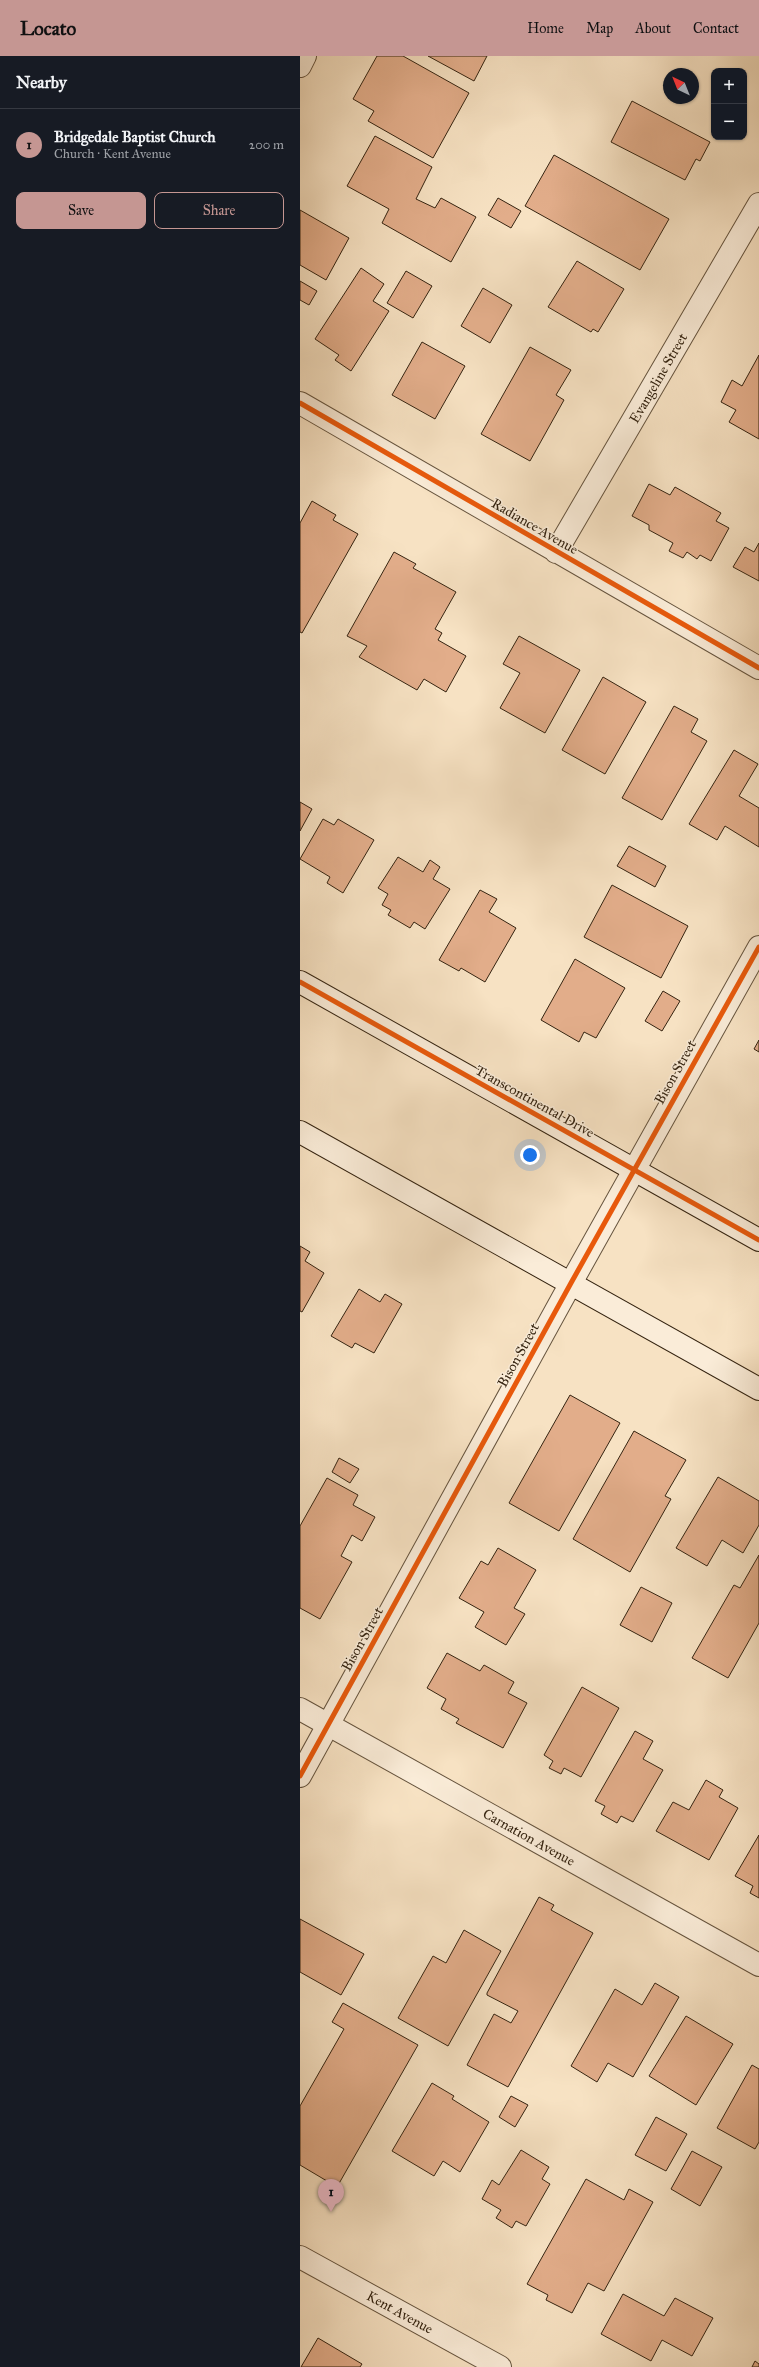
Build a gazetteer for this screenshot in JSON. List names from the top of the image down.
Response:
{
  "streets": {
    "street": [
      "Evangeline Street",
      "Radiance Avenue",
      "Bison Street",
      "Transcontinental Drive",
      "Carnation Avenue",
      "Kent Avenue"
    ]
  },
  "crossings": [
    ["Evangeline Street", "Radiance Avenue"],
    ["Bison Street", "Transcontinental Drive"],
    ["Bison Street", "Carnation Avenue"]
  ],
  "north": "top left",
  "page": {
    "header": "Locato",
    "nav": [
      "Home",
      "Map",
      "About",
      "Contact"
    ],
    "heading": "Nearby",
    "map_buttons": ["+", "−"],
    "list": [
      {
        "mark": "1",
        "name": "Bridgedale Baptist Church",
        "note": "Church · Kent Avenue",
        "value": "200 m"
      }
    ],
    "buttons": ["Save", "Share"],
    "pins": "1"
  }
}
